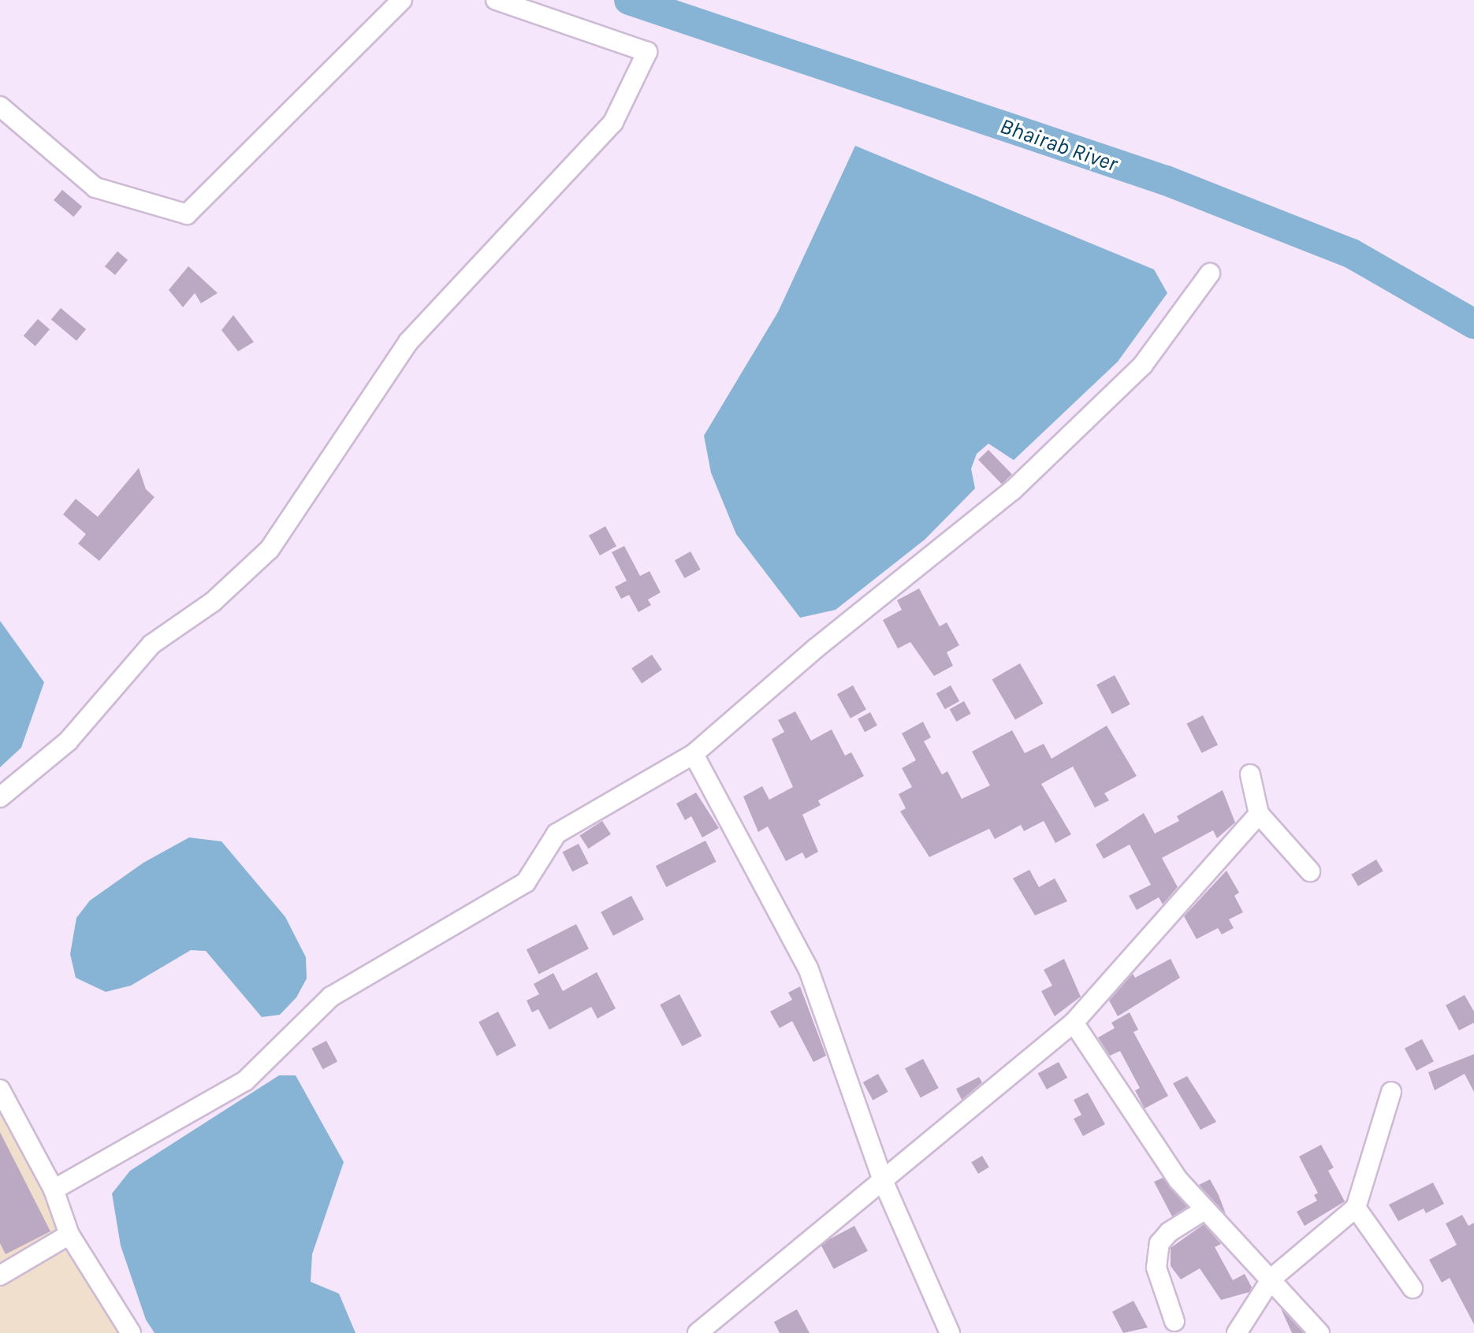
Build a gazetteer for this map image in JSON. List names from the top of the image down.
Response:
{
  "water": ["Bhairab River"]
}
